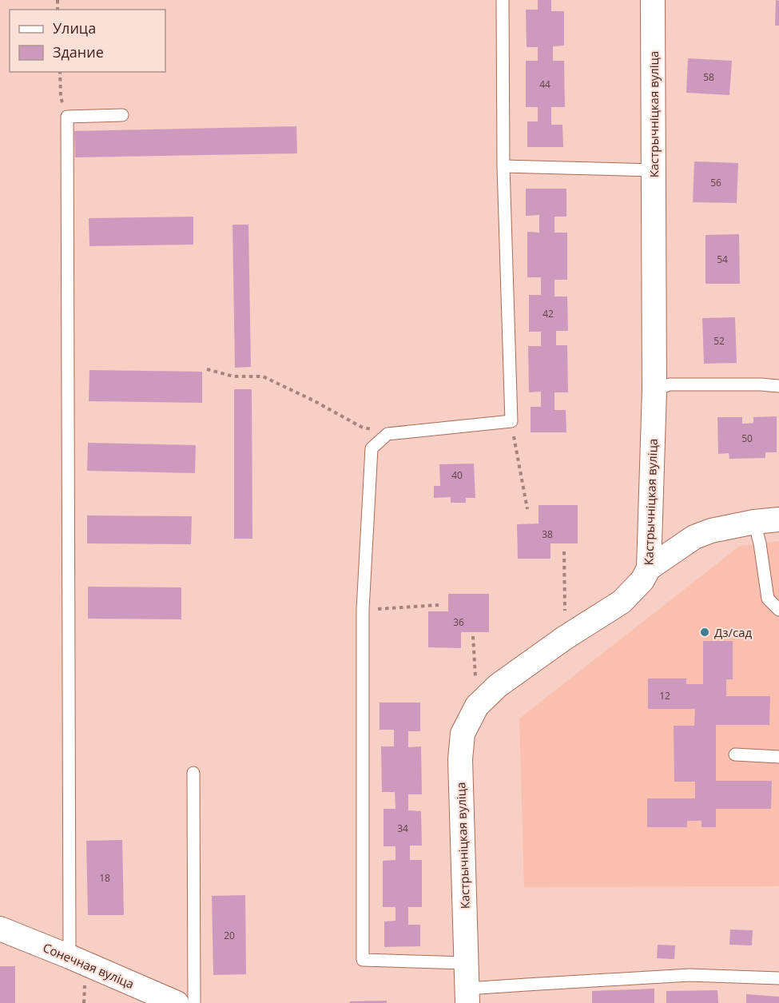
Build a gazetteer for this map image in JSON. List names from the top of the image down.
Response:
{
  "streets": {
    "street": ["Кастрычніцкая вуліца", "Сонечная вуліца"]
  },
  "places": ["Дз/сад"],
  "house_numbers": [
    "58",
    "44",
    "56",
    "54",
    "42",
    "52",
    "50",
    "40",
    "38",
    "36",
    "12",
    "34",
    "18",
    "20"
  ],
  "legend": ["Улица", "Здание"]
}
